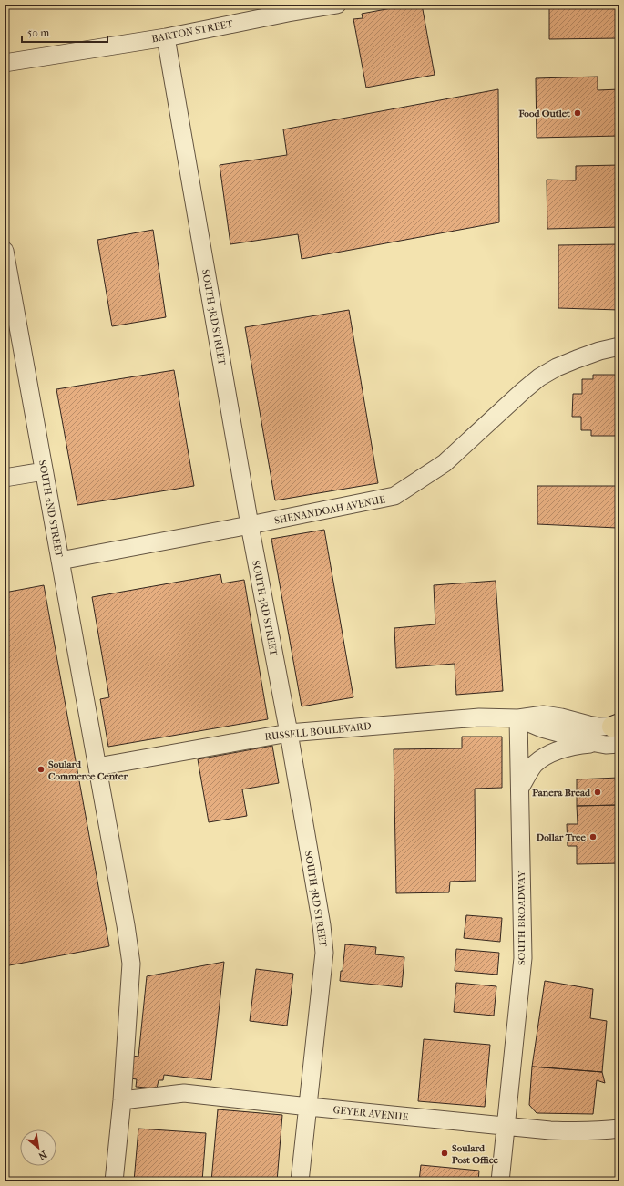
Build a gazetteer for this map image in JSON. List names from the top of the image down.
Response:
{
  "streets": {
    "street": [
      "BARTON STREET",
      "SOUTH 3RD STREET",
      "SOUTH 2ND STREET",
      "SHENANDOAH AVENUE",
      "RUSSELL BOULEVARD",
      "SOUTH BROADWAY",
      "GEYER AVENUE"
    ]
  },
  "crossings": [
    ["BARTON STREET", "SOUTH 3RD STREET"],
    ["SOUTH 3RD STREET", "SHENANDOAH AVENUE"],
    ["SOUTH 3RD STREET", "RUSSELL BOULEVARD"],
    ["SOUTH 3RD STREET", "GEYER AVENUE"],
    ["SOUTH 2ND STREET", "SHENANDOAH AVENUE"],
    ["SOUTH 2ND STREET", "RUSSELL BOULEVARD"],
    ["SOUTH 2ND STREET", "GEYER AVENUE"],
    ["RUSSELL BOULEVARD", "SOUTH BROADWAY"],
    ["SOUTH BROADWAY", "GEYER AVENUE"]
  ],
  "places": [
    "Food Outlet",
    "Soulard Commerce Center",
    "Panera Bread",
    "Dollar Tree",
    "Soulard Post Office"
  ],
  "scale_bar": "50 m",
  "north": "bottom right"
}
